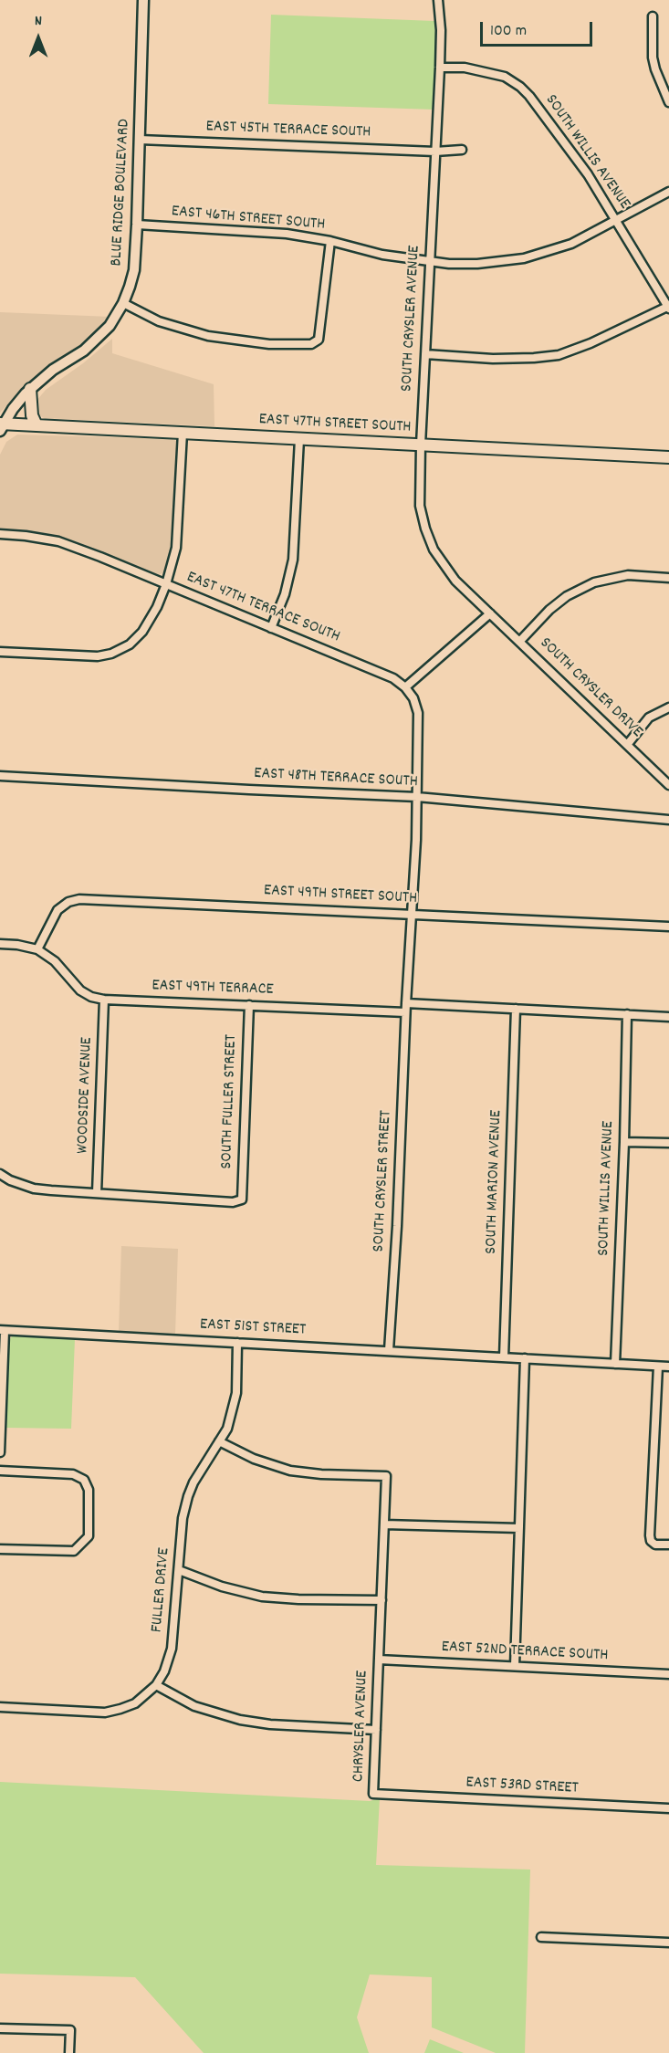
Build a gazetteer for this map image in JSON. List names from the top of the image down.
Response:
{
  "streets": {
    "main road": ["EAST 47TH STREET SOUTH"],
    "street": [
      "EAST 45TH TERRACE SOUTH",
      "SOUTH WILLIS AVENUE",
      "BLUE RIDGE BOULEVARD",
      "EAST 46TH STREET SOUTH",
      "SOUTH CRYSLER AVENUE",
      "EAST 47TH TERRACE SOUTH",
      "SOUTH CRYSLER DRIVE",
      "EAST 48TH TERRACE SOUTH",
      "EAST 49TH STREET SOUTH",
      "EAST 49TH TERRACE",
      "WOODSIDE AVENUE",
      "SOUTH FULLER STREET",
      "SOUTH CRYSLER STREET",
      "SOUTH MARION AVENUE",
      "EAST 51ST STREET",
      "FULLER DRIVE",
      "EAST 52ND TERRACE SOUTH",
      "CHRYSLER AVENUE",
      "EAST 53RD STREET"
    ]
  },
  "crossings": [
    ["EAST 45TH TERRACE SOUTH", "BLUE RIDGE BOULEVARD"],
    ["EAST 45TH TERRACE SOUTH", "SOUTH CRYSLER AVENUE"],
    ["SOUTH WILLIS AVENUE", "EAST 46TH STREET SOUTH"],
    ["SOUTH WILLIS AVENUE", "SOUTH CRYSLER AVENUE"],
    ["BLUE RIDGE BOULEVARD", "EAST 46TH STREET SOUTH"],
    ["BLUE RIDGE BOULEVARD", "EAST 47TH STREET SOUTH"],
    ["EAST 46TH STREET SOUTH", "SOUTH CRYSLER AVENUE"],
    ["SOUTH CRYSLER AVENUE", "EAST 47TH STREET SOUTH"],
    ["SOUTH CRYSLER AVENUE", "SOUTH CRYSLER DRIVE"],
    ["EAST 49TH STREET SOUTH", "EAST 49TH TERRACE"],
    ["EAST 49TH TERRACE", "WOODSIDE AVENUE"],
    ["EAST 49TH TERRACE", "SOUTH FULLER STREET"],
    ["EAST 49TH TERRACE", "SOUTH CRYSLER STREET"],
    ["WOODSIDE AVENUE", "SOUTH FULLER STREET"],
    ["SOUTH CRYSLER STREET", "EAST 51ST STREET"],
    ["SOUTH MARION AVENUE", "EAST 51ST STREET"],
    ["EAST 51ST STREET", "FULLER DRIVE"],
    ["EAST 52ND TERRACE SOUTH", "CHRYSLER AVENUE"],
    ["CHRYSLER AVENUE", "EAST 53RD STREET"]
  ],
  "scale_bar": "100 m",
  "north": "top"
}
